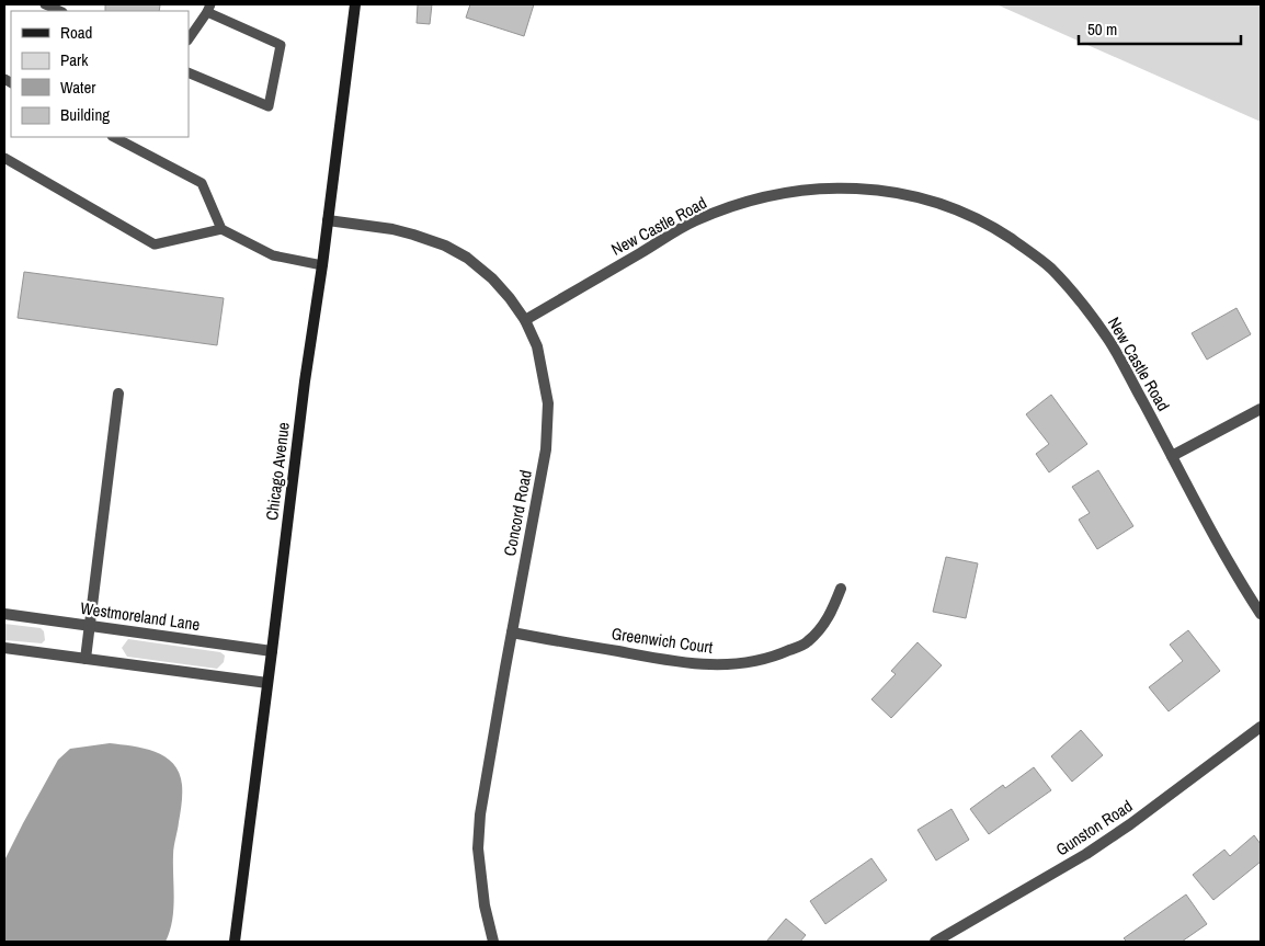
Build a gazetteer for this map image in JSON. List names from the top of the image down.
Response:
{
  "streets": {
    "main road": ["Chicago Avenue"],
    "street": [
      "New Castle Road",
      "Concord Road",
      "Westmoreland Lane",
      "Greenwich Court",
      "Gunston Road"
    ]
  },
  "crossings": [
    ["New Castle Road", "Concord Road"],
    ["Chicago Avenue", "Concord Road"],
    ["Chicago Avenue", "Westmoreland Lane"],
    ["Concord Road", "Greenwich Court"]
  ],
  "legend": [
    "Road",
    "Park",
    "Water",
    "Building"
  ],
  "scale_bar": "50 m"
}
